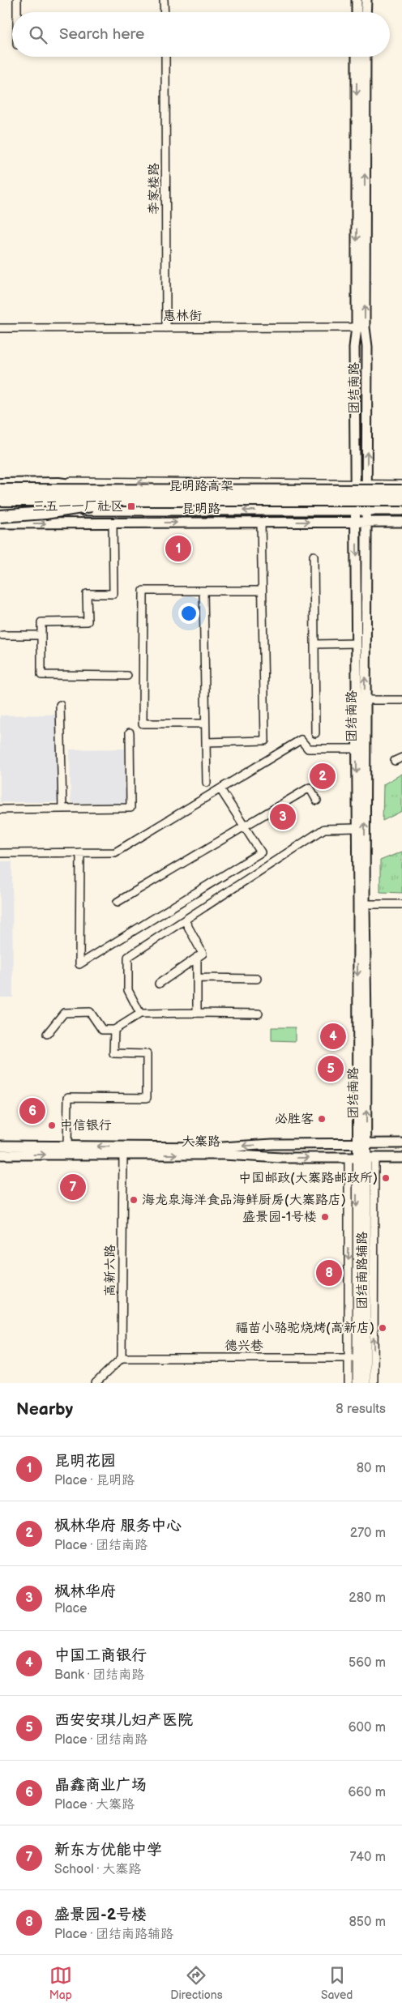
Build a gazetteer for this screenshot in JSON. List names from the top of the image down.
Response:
{
  "streets": {
    "highway": ["昆明路高架"],
    "main road": ["团结南路", "昆明路", "大寨路"],
    "street": [
      "李家楼路",
      "惠林街",
      "高新六路",
      "团结南路辅路",
      "德兴巷"
    ]
  },
  "crossings": [
    ["李家楼路", "惠林街"],
    ["惠林街", "团结南路"],
    ["团结南路", "昆明路"],
    ["团结南路", "大寨路"],
    ["团结南路", "团结南路辅路"],
    ["团结南路", "德兴巷"],
    ["大寨路", "高新六路"],
    ["大寨路", "团结南路辅路"],
    ["高新六路", "德兴巷"]
  ],
  "one_way": ["团结南路辅路"],
  "places": {
    "transit": ["三五一一厂社区"],
    "other": [
      "必胜客",
      "中信银行",
      "中国邮政(大寨路邮政所)",
      "海龙泉海洋食品海鲜厨房(大寨路店)",
      "盛景园-1号楼",
      "福苗小骆驼烧烤(高新店)"
    ]
  },
  "page": {
    "search": "Search here",
    "pins": [
      "1",
      "2",
      "3",
      "4",
      "5",
      "6",
      "7",
      "8"
    ],
    "heading": ["Nearby", "8 results"],
    "list": [
      {
        "mark": "1",
        "name": "昆明花园",
        "note": "Place · 昆明路",
        "value": "80 m"
      },
      {
        "mark": "2",
        "name": "枫林华府 服务中心",
        "note": "Place · 团结南路",
        "value": "270 m"
      },
      {
        "mark": "3",
        "name": "枫林华府",
        "note": "Place",
        "value": "280 m"
      },
      {
        "mark": "4",
        "name": "中国工商银行",
        "note": "Bank · 团结南路",
        "value": "560 m"
      },
      {
        "mark": "5",
        "name": "西安安琪儿妇产医院",
        "note": "Place · 团结南路",
        "value": "600 m"
      },
      {
        "mark": "6",
        "name": "晶鑫商业广场",
        "note": "Place · 大寨路",
        "value": "660 m"
      },
      {
        "mark": "7",
        "name": "新东方优能中学",
        "note": "School · 大寨路",
        "value": "740 m"
      },
      {
        "mark": "8",
        "name": "盛景园-2号楼",
        "note": "Place · 团结南路辅路",
        "value": "850 m"
      }
    ],
    "nav": ["Map", "Directions", "Saved"]
  }
}
